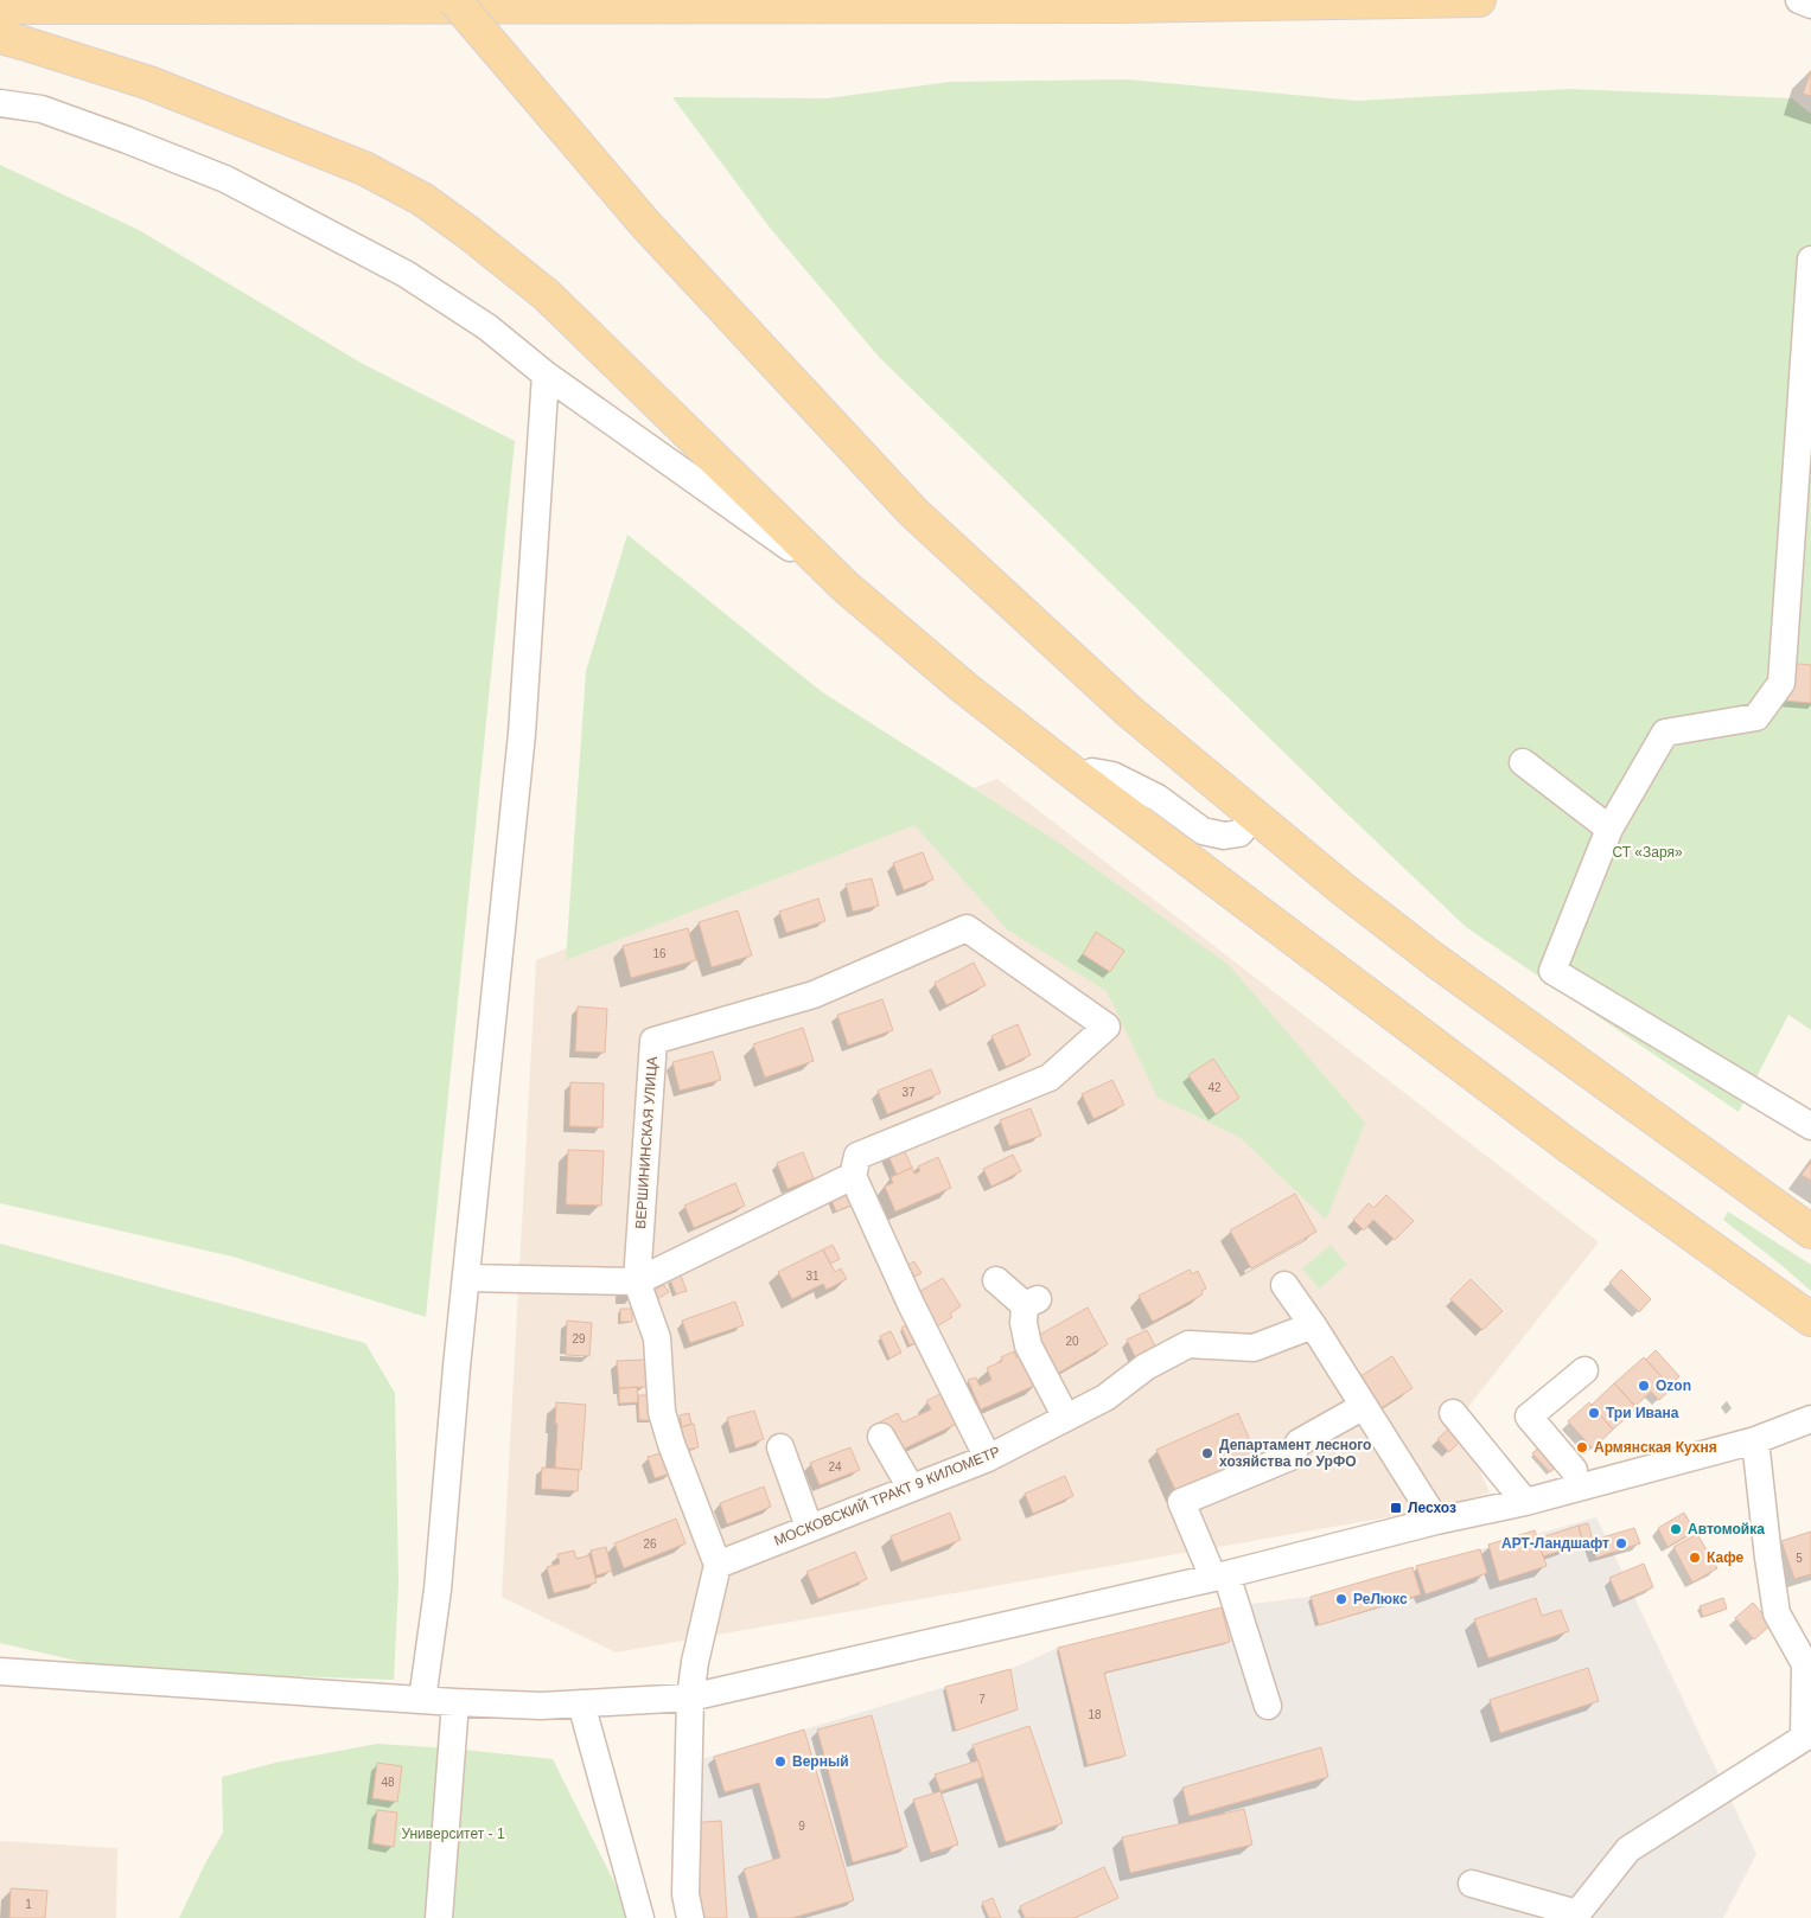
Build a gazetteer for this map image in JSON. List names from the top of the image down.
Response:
{
  "streets": {
    "street": ["ВЕРШИНИНСКАЯ УЛИЦА", "МОСКОВСКИЙ ТРАКТ 9 КИЛОМЕТР"]
  },
  "crossings": [
    ["ВЕРШИНИНСКАЯ УЛИЦА", "МОСКОВСКИЙ ТРАКТ 9 КИЛОМЕТР"]
  ],
  "parks": ["СТ «Заря»", "Университет - 1"],
  "places": {
    "other": [
      "Ozon",
      "Три Ивана",
      "Армянская Кухня",
      "Департамент лесного хозяйства по УрФО",
      "Автомойка",
      "АРТ-Ландшафт",
      "Кафе",
      "РеЛюкс",
      "Верный"
    ],
    "transit": ["Лесхоз"]
  },
  "house_numbers": [
    "16",
    "42",
    "37",
    "31",
    "29",
    "20",
    "24",
    "26",
    "5",
    "7",
    "18",
    "48",
    "9",
    "1"
  ]
}
